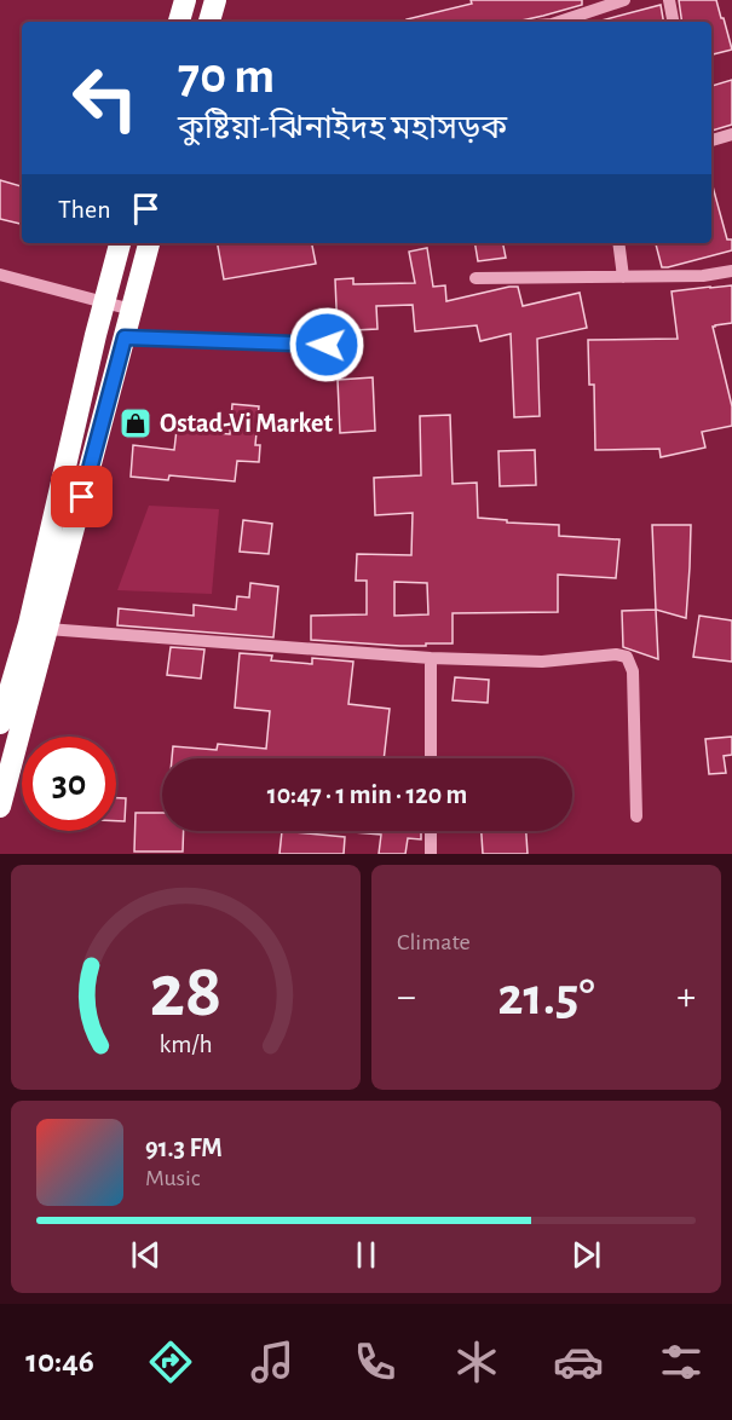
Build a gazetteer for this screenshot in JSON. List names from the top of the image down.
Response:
{
  "places": {
    "shop": ["Ostad-Vi Market"]
  },
  "page": {
    "turn": ["70 m", "কুষ্টিয়া-ঝিনাইদহ মহাসড়ক"],
    "then": "Then",
    "limit": "30",
    "trip": "10:47 · 1 min · 120 m",
    "tile": "Climate",
    "heat": ["−", "21.5°", "+"],
    "song": ["91.3 FM", "Music"],
    "tabs": "10:46",
    "gauge": ["28", "km/h"]
  }
}
